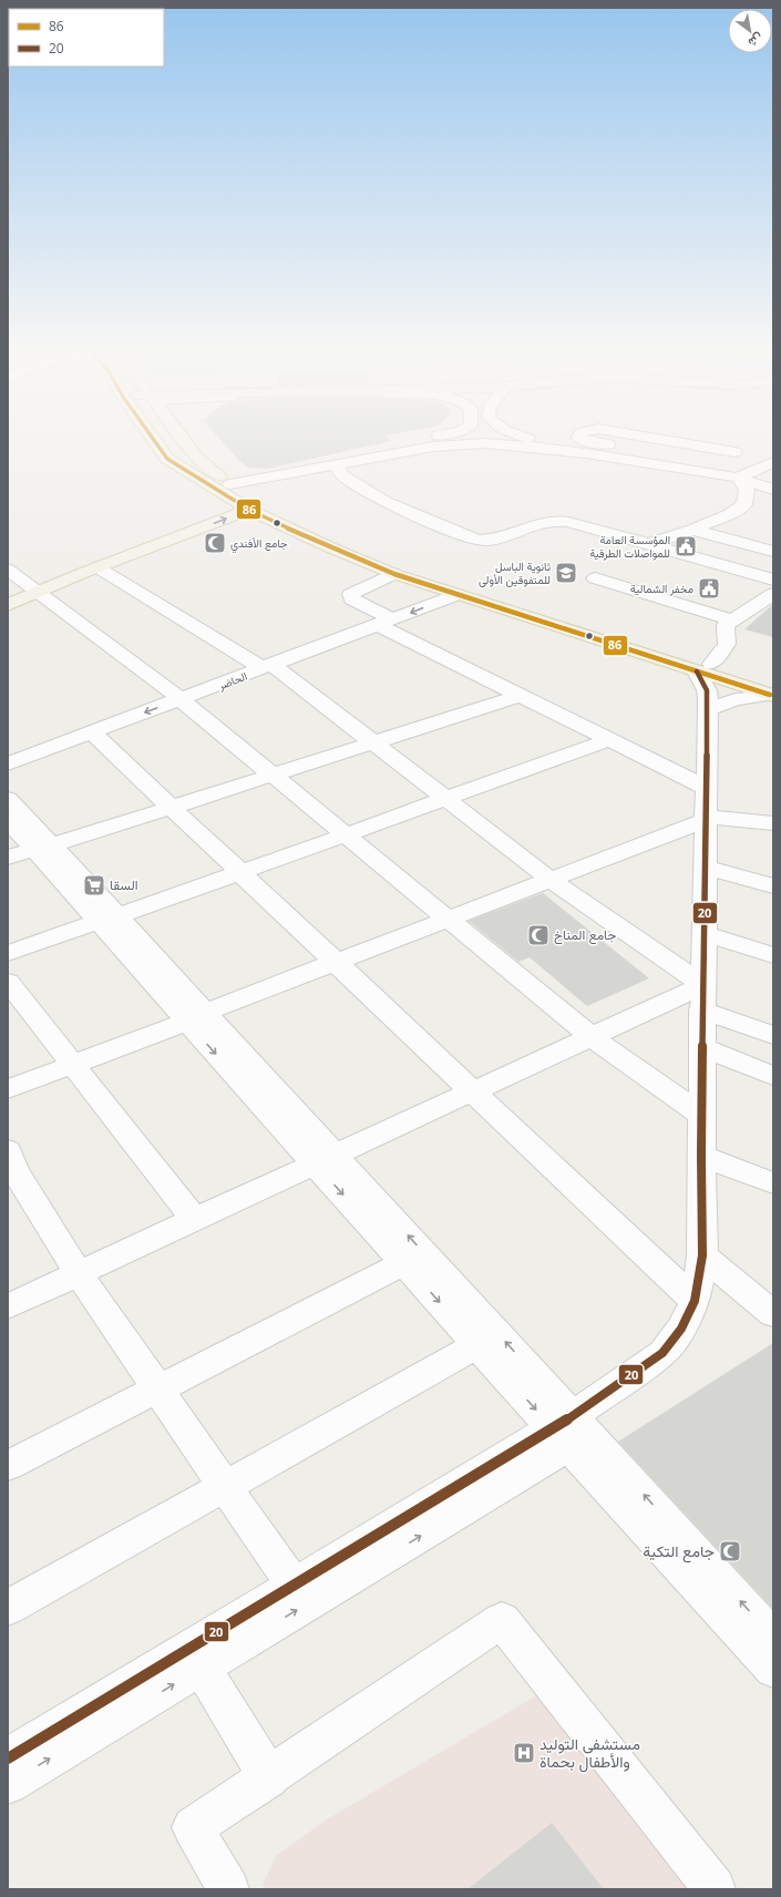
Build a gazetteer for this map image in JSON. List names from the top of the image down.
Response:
{
  "streets": {
    "street": ["الحاضر"]
  },
  "places": {
    "mosque": ["جامع الأفندي", "جامع المناخ", "جامع التكية"],
    "public building": ["المؤسسة العامة للمواصلات الطرقية", "مخفر الشمالية"],
    "school or university": ["ثانوية الباسل للمتفوقين الأولى"],
    "supermarket": ["السقا"],
    "hospital": ["مستشفى التوليد والأطفال بحماة"]
  },
  "lines": ["transit line 86", "transit line 20"],
  "legend": ["86", "20"],
  "north": "bottom right"
}
